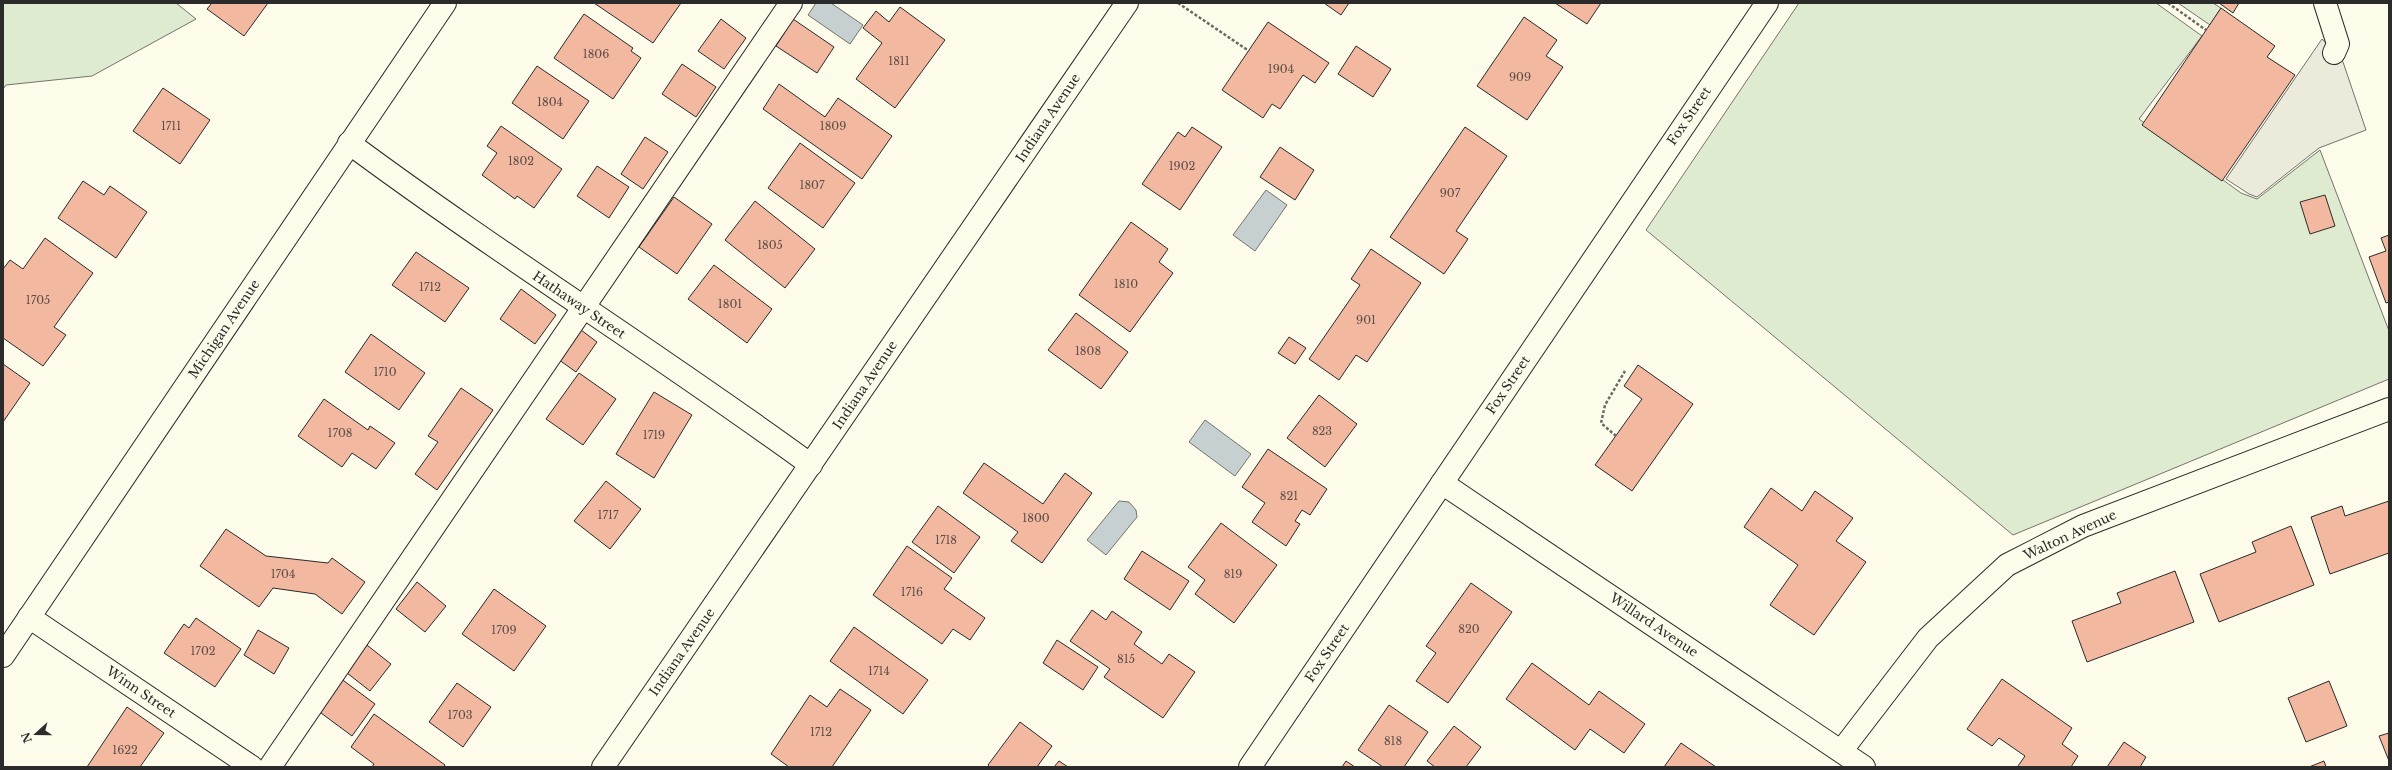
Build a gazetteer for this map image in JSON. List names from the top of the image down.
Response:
{
  "streets": {
    "street": [
      "Fox Street",
      "Indiana Avenue",
      "Hathaway Street",
      "Michigan Avenue",
      "Walton Avenue",
      "Willard Avenue",
      "Winn Street"
    ]
  },
  "crossings": [
    ["Fox Street", "Willard Avenue"],
    ["Indiana Avenue", "Hathaway Street"],
    ["Hathaway Street", "Michigan Avenue"],
    ["Michigan Avenue", "Winn Street"],
    ["Walton Avenue", "Willard Avenue"]
  ],
  "house_numbers": [
    "1806",
    "1811",
    "1904",
    "909",
    "1804",
    "1711",
    "1809",
    "1802",
    "1902",
    "1807",
    "907",
    "1805",
    "1810",
    "1712",
    "1705",
    "1801",
    "901",
    "1808",
    "1710",
    "823",
    "1708",
    "1719",
    "821",
    "1717",
    "1800",
    "1718",
    "1704",
    "819",
    "1716",
    "820",
    "1709",
    "1702",
    "815",
    "1714",
    "1703",
    "1712",
    "818",
    "1622"
  ],
  "north": "left"
}
